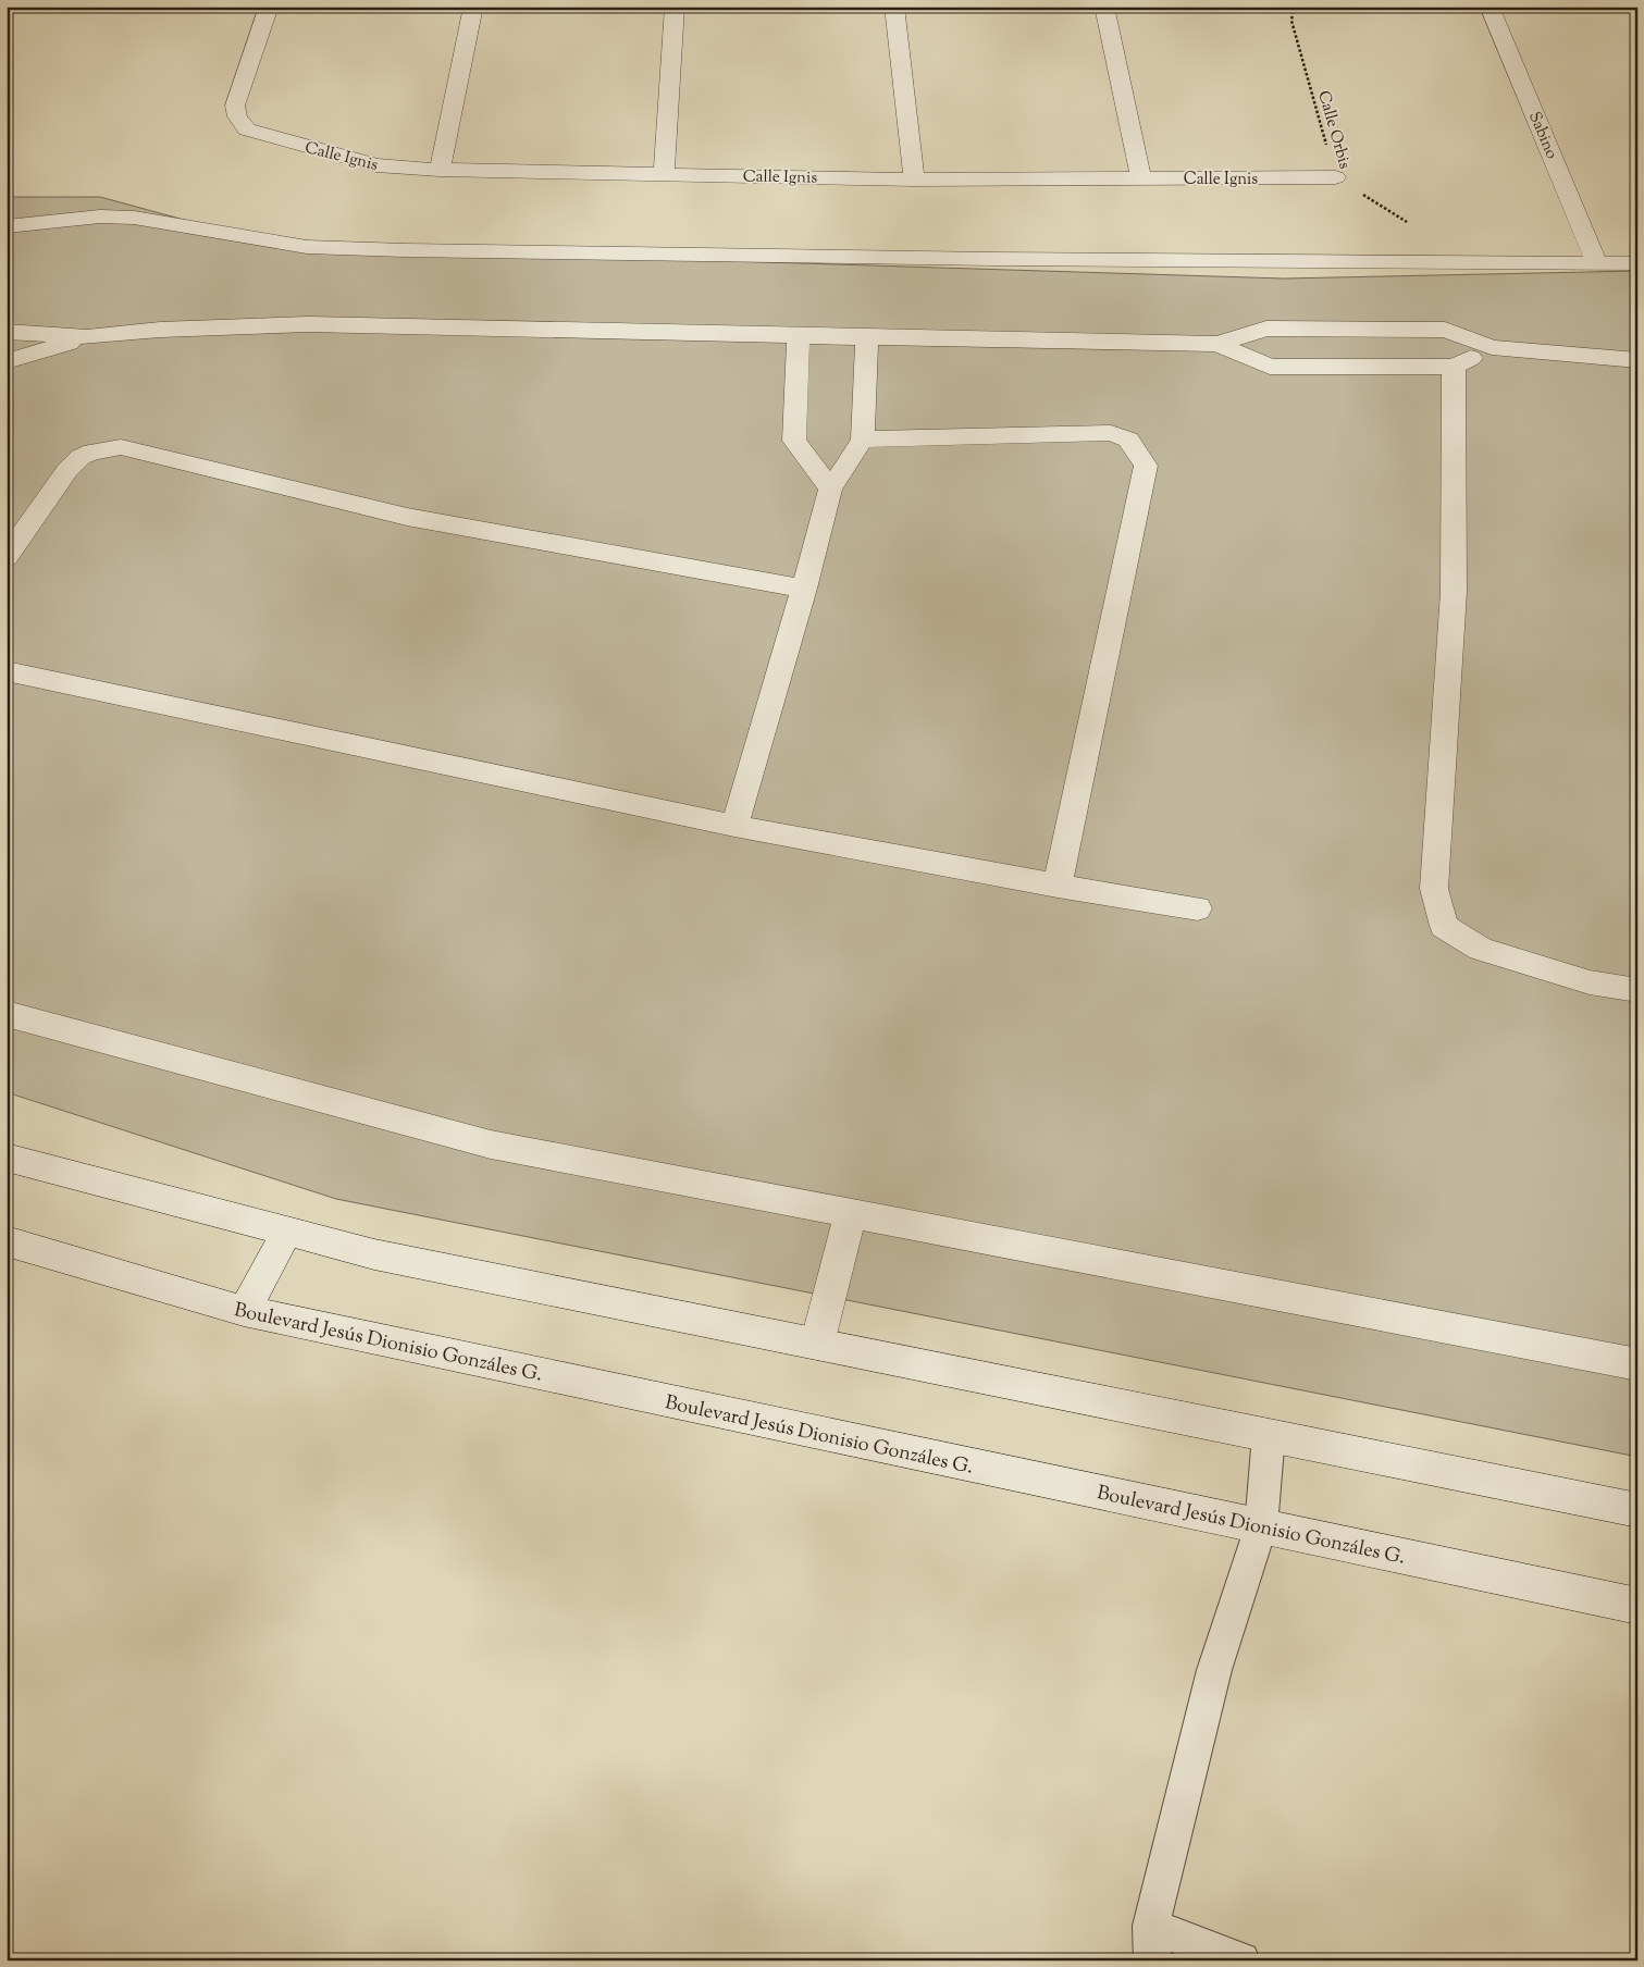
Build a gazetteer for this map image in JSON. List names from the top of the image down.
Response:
{
  "streets": {
    "street": ["Sabino", "Calle Ignis", "Boulevard Jesús Dionisio Gonzáles G."],
    "path": ["Calle Orbis"]
  },
  "crossings": [
    ["Calle Orbis", "Calle Ignis"]
  ]
}
